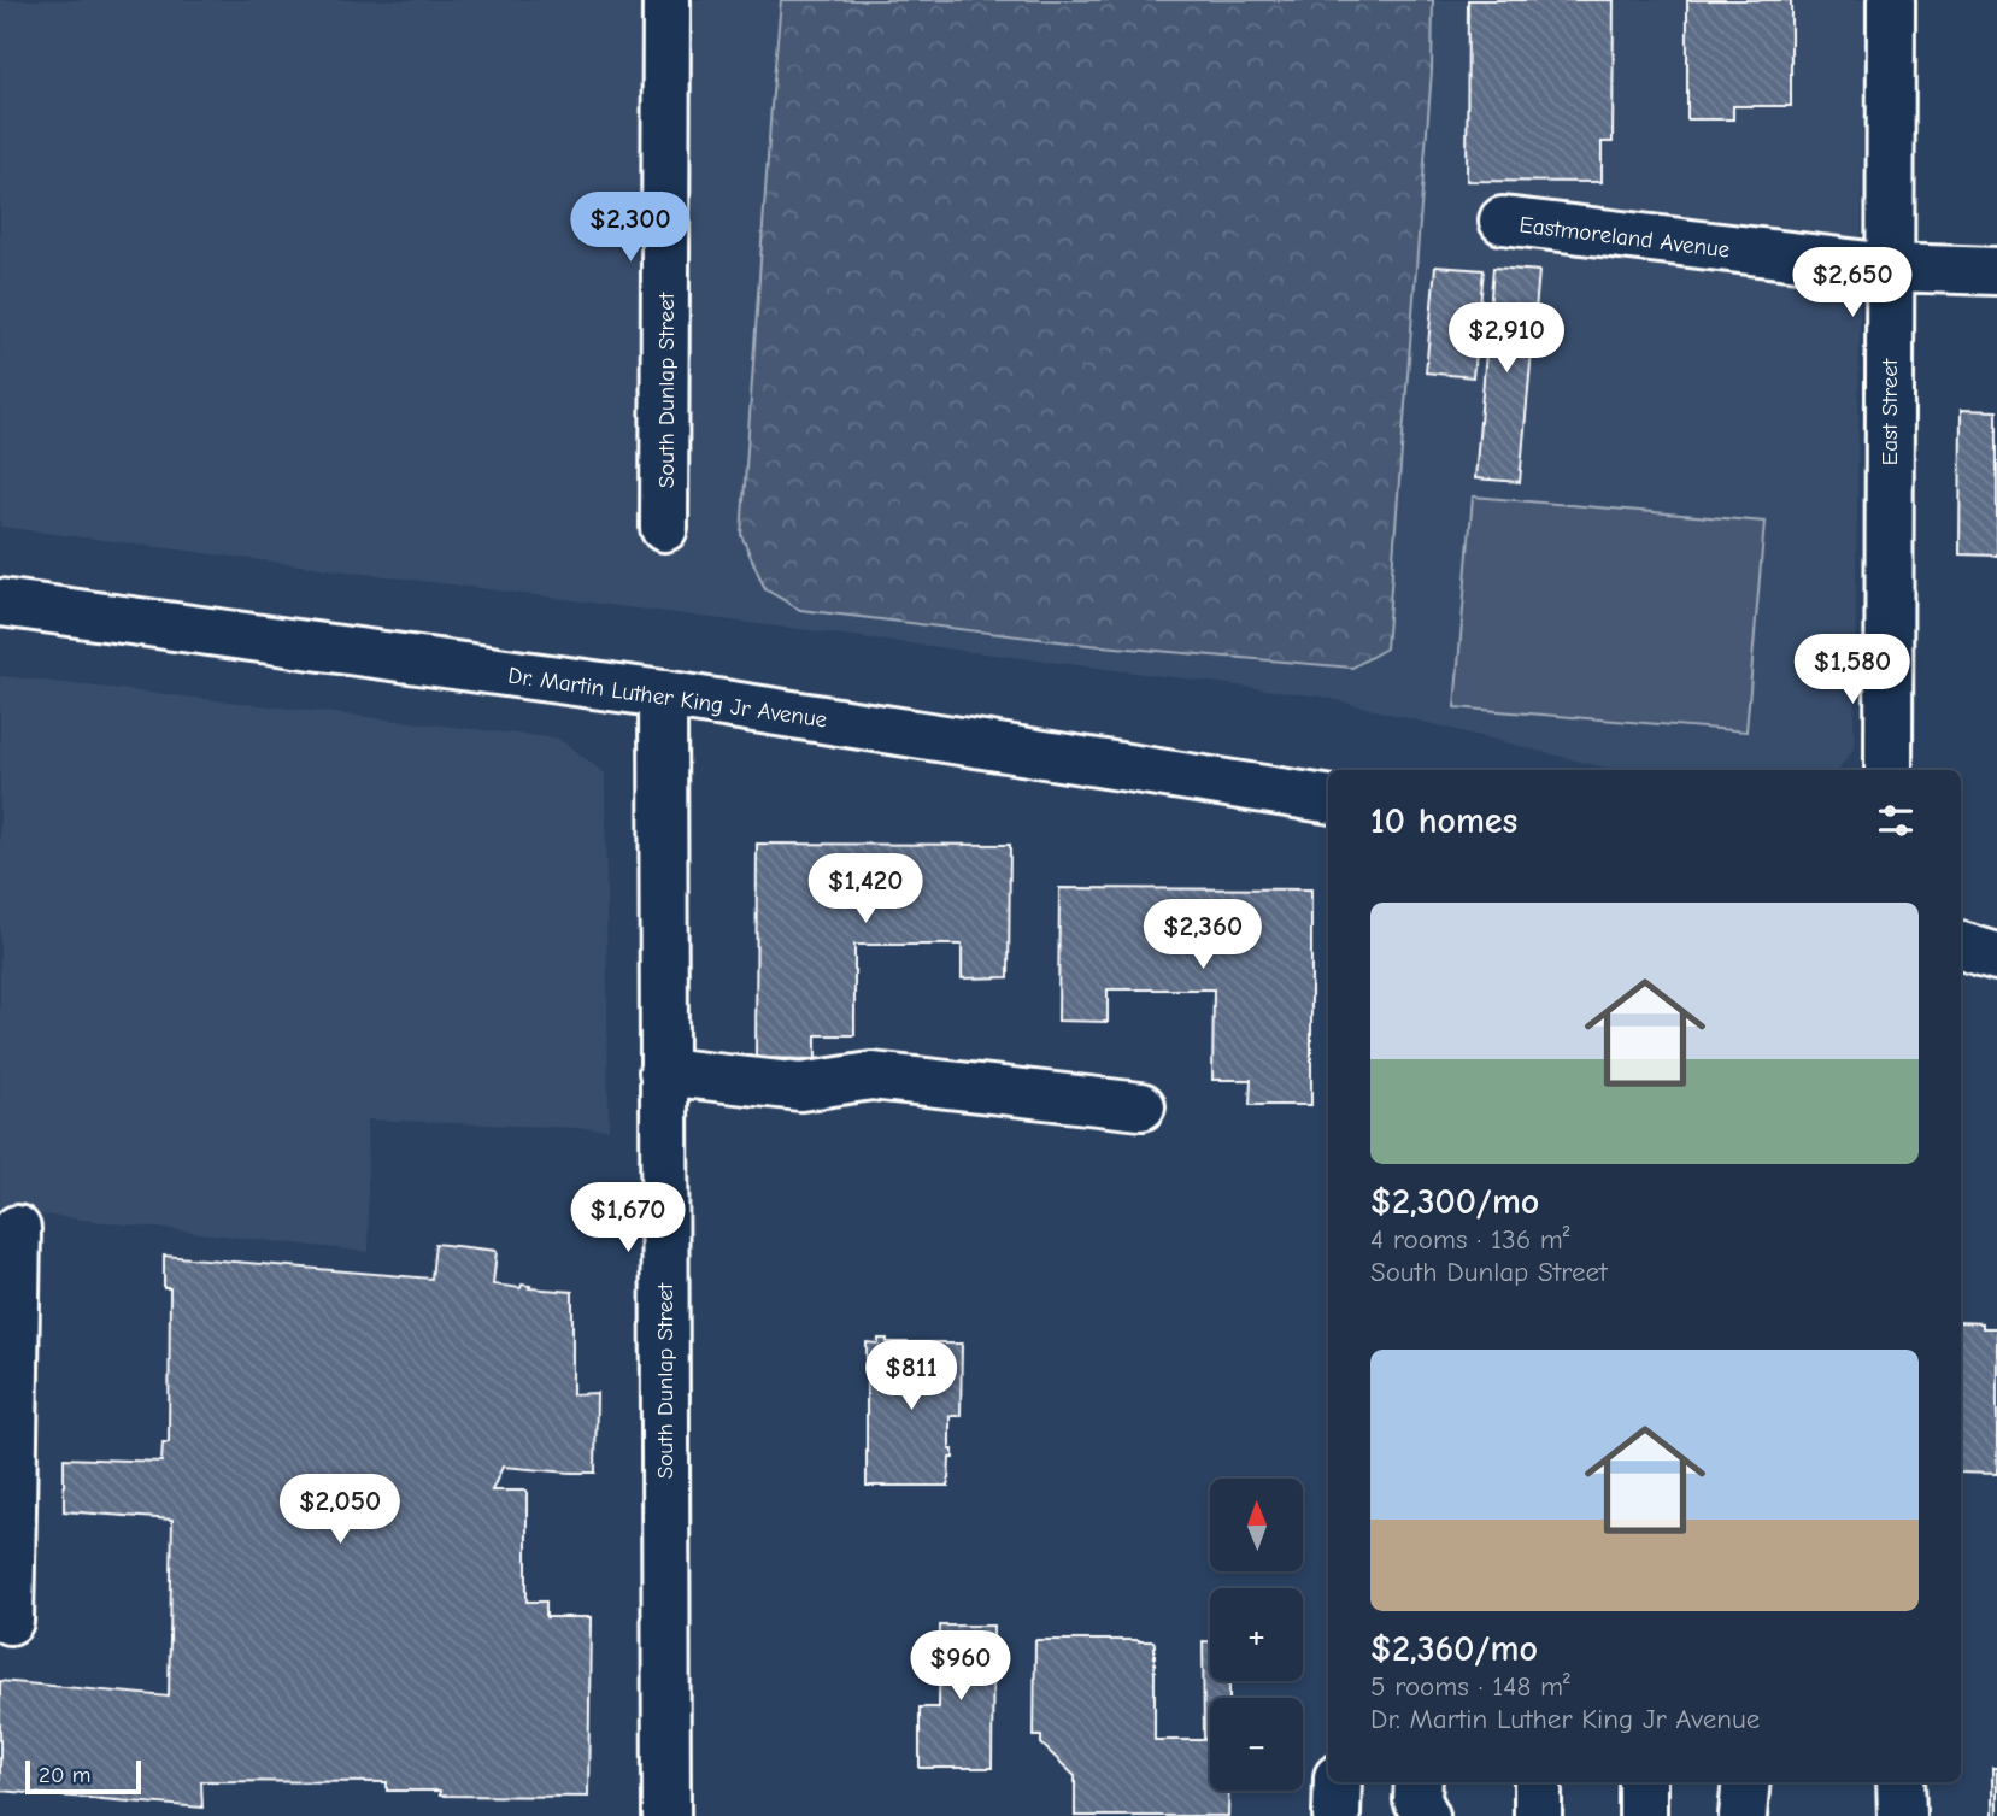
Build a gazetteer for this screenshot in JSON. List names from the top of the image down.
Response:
{
  "streets": {
    "street": [
      "Eastmoreland Avenue",
      "South Dunlap Street",
      "East Street",
      "Dr. Martin Luther King Jr Avenue"
    ]
  },
  "crossings": [
    ["Eastmoreland Avenue", "East Street"],
    ["South Dunlap Street", "Dr. Martin Luther King Jr Avenue"]
  ],
  "scale_bar": "20 m",
  "north": "top",
  "page": {
    "price": [
      "$2,300",
      "$2,650",
      "$2,910",
      "$1,580",
      "$1,420",
      "$2,360",
      "$1,670",
      "$811",
      "$2,050",
      "$960"
    ],
    "heading": "10 homes",
    "list": [
      {
        "name": "$2,300/mo",
        "note": "4 rooms · 136 m² · South Dunlap Street"
      },
      {
        "name": "$2,360/mo",
        "note": "5 rooms · 148 m² · Dr. Martin Luther King Jr Avenue"
      }
    ],
    "map_buttons": ["+", "−"],
    "scale": "20 m"
  }
}
